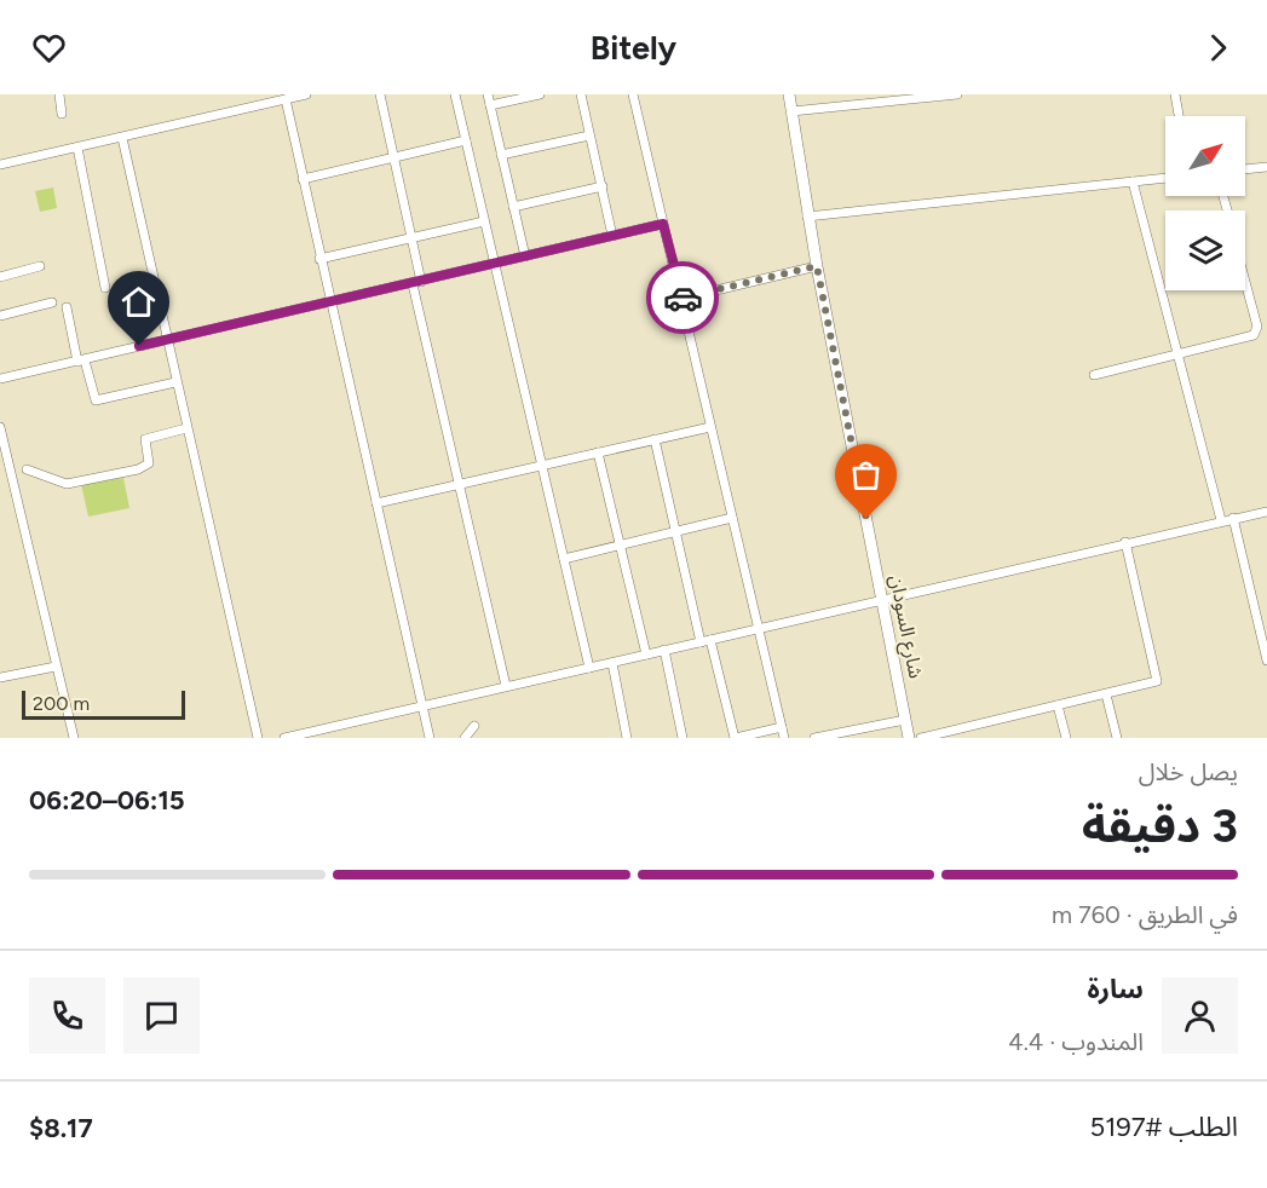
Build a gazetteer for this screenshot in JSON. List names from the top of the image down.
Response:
{
  "streets": {
    "main road": ["شارع السودان"]
  },
  "scale_bar": "200 m",
  "north": "top right",
  "page": {
    "header": "Bitely",
    "scale": "200 m",
    "heading": ["3 دقيقة", "يصل خلال", "06:15–06:20"],
    "panel": [
      "سارة",
      "المندوب · 4.4",
      "الطلب #5197",
      "$8.17"
    ],
    "bar": "في الطريق · 760 m"
  }
}
